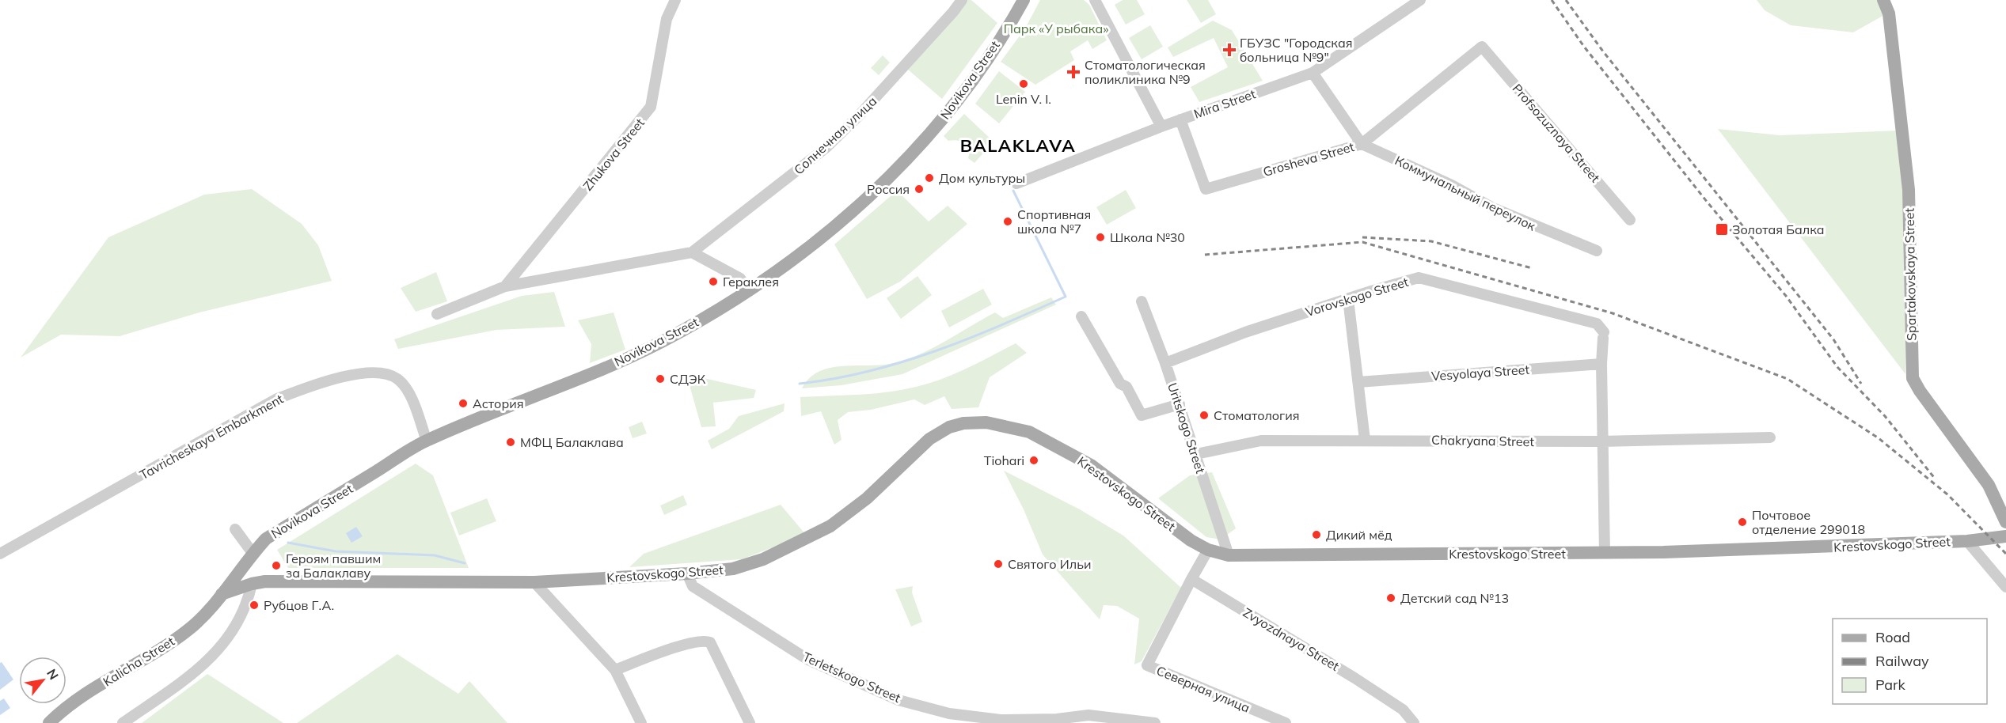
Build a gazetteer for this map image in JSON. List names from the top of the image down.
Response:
{
  "streets": {
    "main road": [
      "Novikova Street",
      "Spartakovskaya Street",
      "Krestovskogo Street",
      "Kalicha Street"
    ],
    "street": [
      "Mira Street",
      "Profsozuznaya Street",
      "Солнечная улица",
      "Zhukova Street",
      "Grosheva Street",
      "Коммунальный переулок",
      "Vorovskogo Street",
      "Vesyolaya Street",
      "Uritskogo Street",
      "Tavricheskaya Embarkment",
      "Chakryana Street",
      "Zvyozdnaya Street",
      "Terletskogo Street",
      "Северная улица"
    ]
  },
  "crossings": [
    ["Novikova Street", "Tavricheskaya Embarkment"],
    ["Novikova Street", "Krestovskogo Street"],
    ["Novikova Street", "Kalicha Street"],
    ["Mira Street", "Grosheva Street"],
    ["Profsozuznaya Street", "Grosheva Street"],
    ["Grosheva Street", "Коммунальный переулок"],
    ["Vorovskogo Street", "Vesyolaya Street"],
    ["Vorovskogo Street", "Uritskogo Street"],
    ["Uritskogo Street", "Chakryana Street"],
    ["Uritskogo Street", "Krestovskogo Street"],
    ["Krestovskogo Street", "Kalicha Street"],
    ["Krestovskogo Street", "Terletskogo Street"],
    ["Zvyozdnaya Street", "Северная улица"]
  ],
  "districts": ["BALAKLAVA"],
  "parks": ["Парк «У рыбака»"],
  "places": {
    "health": ["ГБУЗС \"Городская больница №9\"", "Стоматологическая поликлиника №9"],
    "other": [
      "Lenin V. I.",
      "Дом культуры",
      "Россия",
      "Спортивная школа №7",
      "Школа №30",
      "Гераклея",
      "СДЭК",
      "Астория",
      "Стоматология",
      "МФЦ Балаклава",
      "Tiohari",
      "Почтовое отделение 299018",
      "Дикий мёд",
      "Святого Ильи",
      "Героям павшим за Балаклаву",
      "Детский сад №13",
      "Рубцов Г.А."
    ],
    "transit": ["Золотая Балка"]
  },
  "legend": ["Road", "Railway", "Park"],
  "north": "top right"
}
